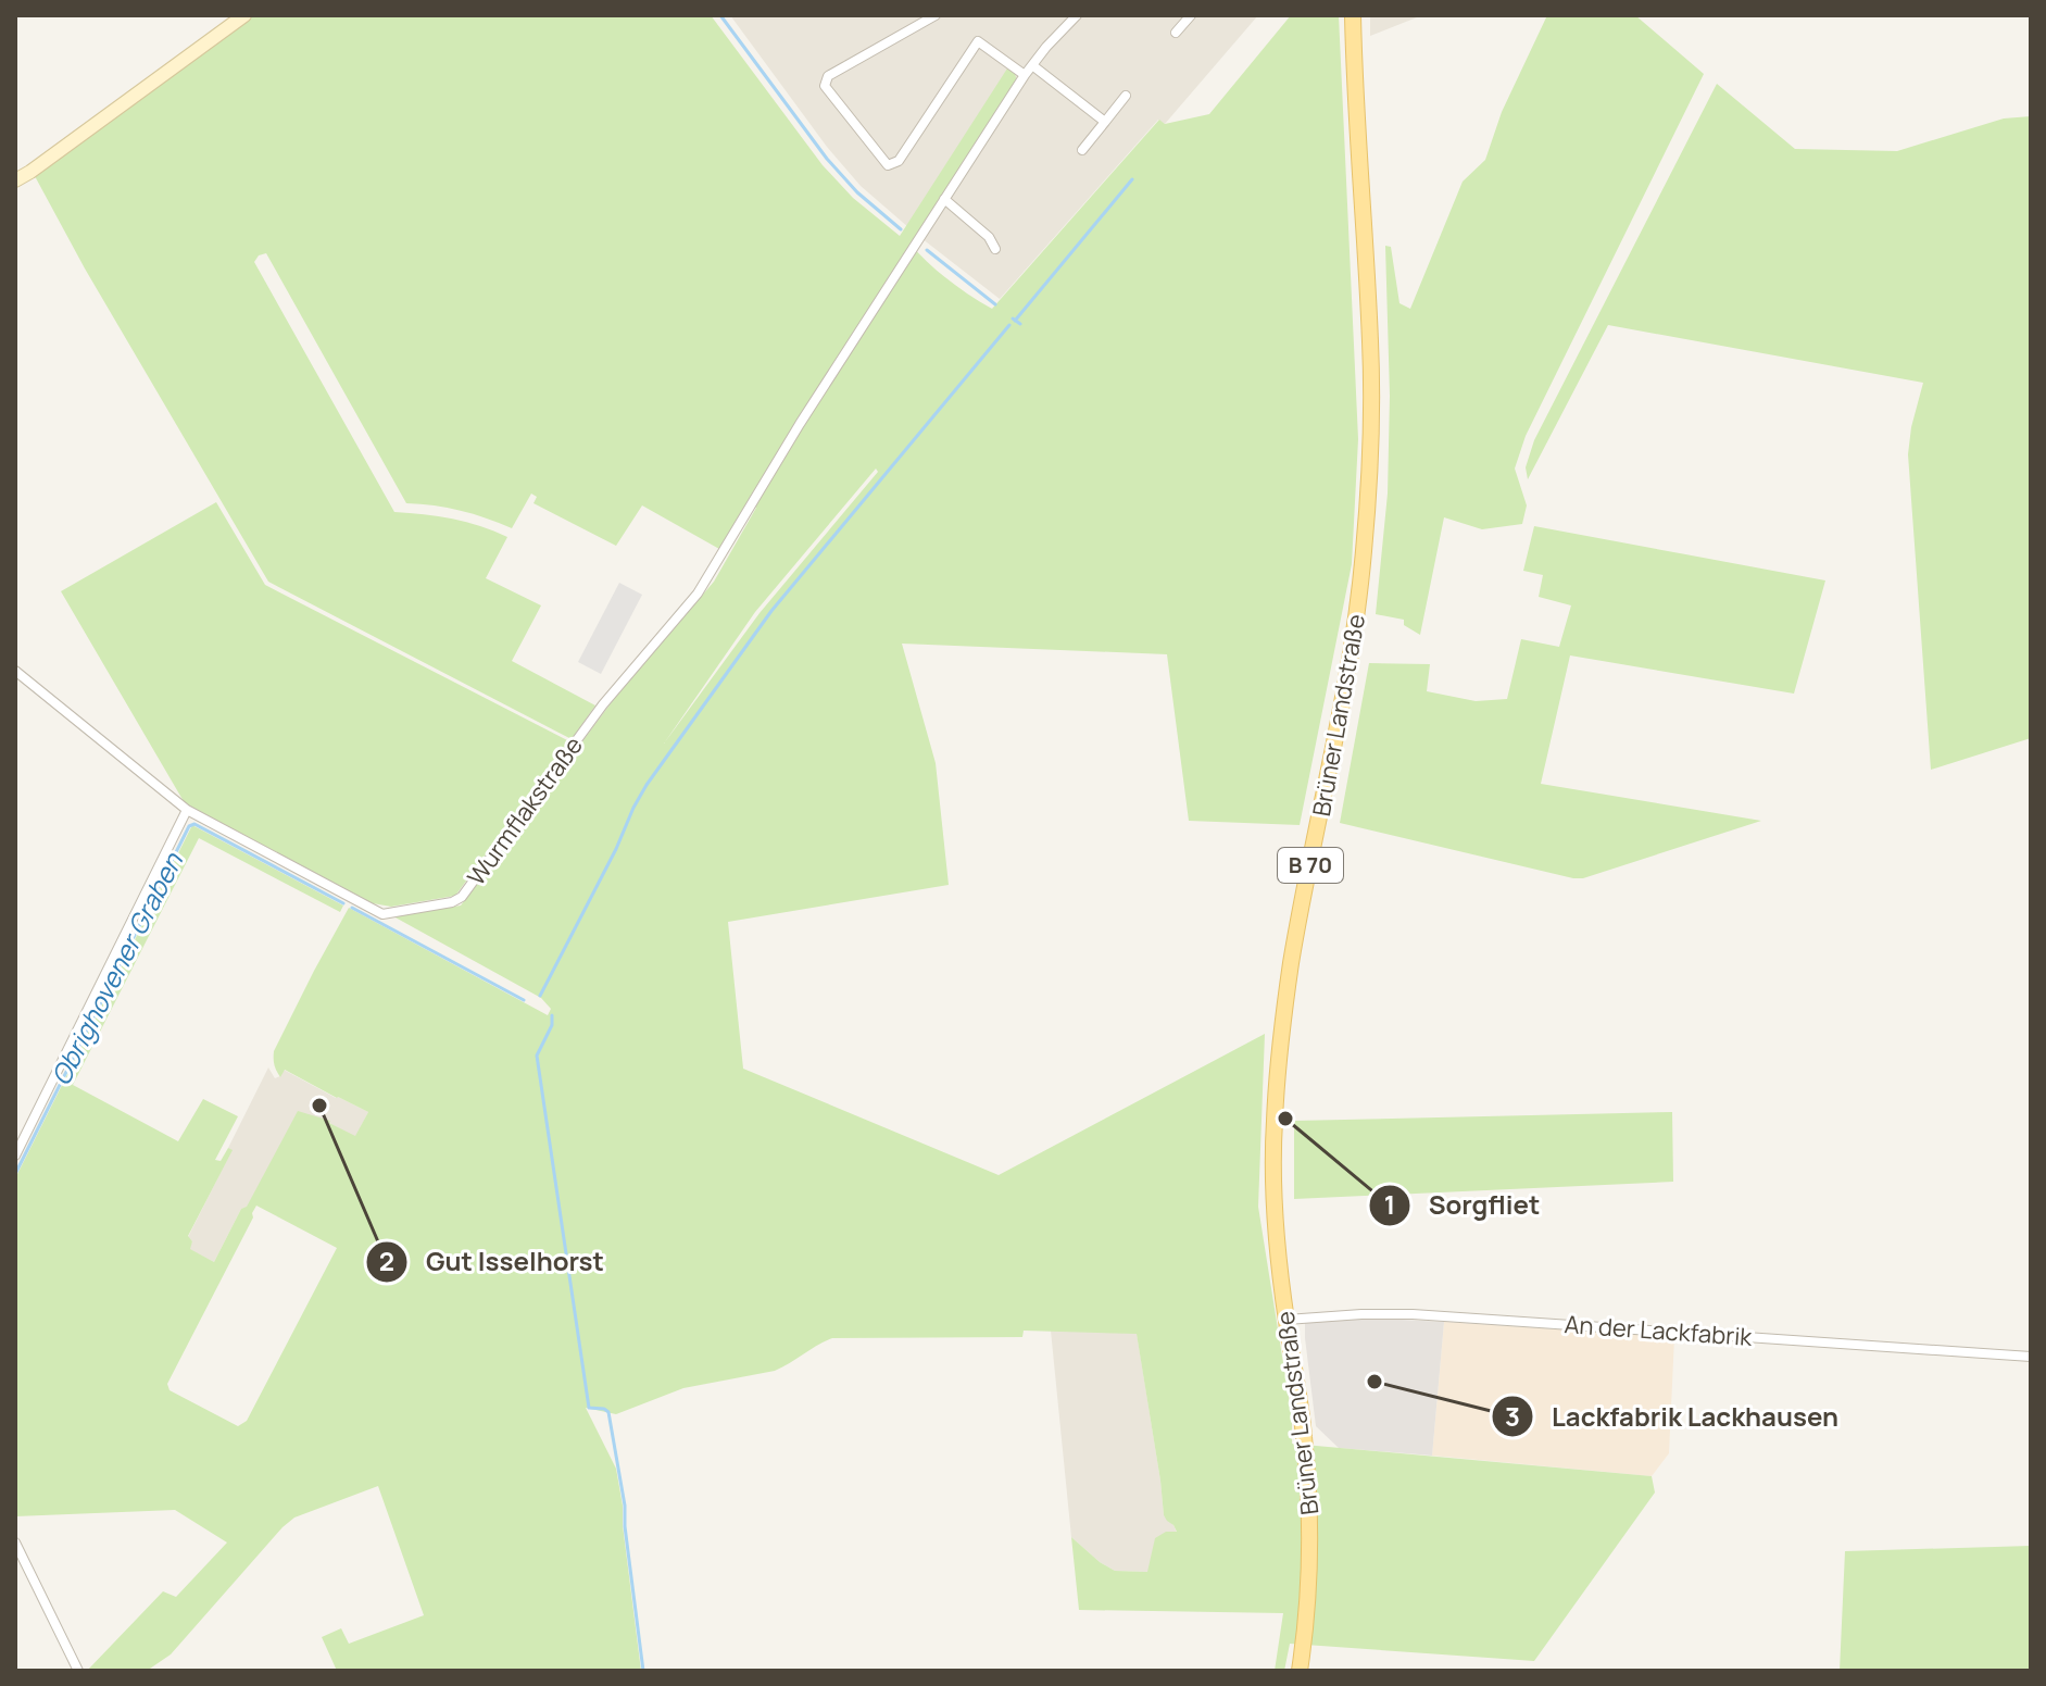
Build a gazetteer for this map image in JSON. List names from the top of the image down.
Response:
{
  "streets": {
    "main road": ["Brüner Landstraße", "B 70"],
    "street": ["Wurmflakstraße", "An der Lackfabrik"]
  },
  "crossings": [
    ["Brüner Landstraße", "An der Lackfabrik"]
  ],
  "water": ["Obrighovener Graben"],
  "places": ["Gut Isselhorst", "Sorgfliet", "Lackfabrik Lackhausen"]
}
